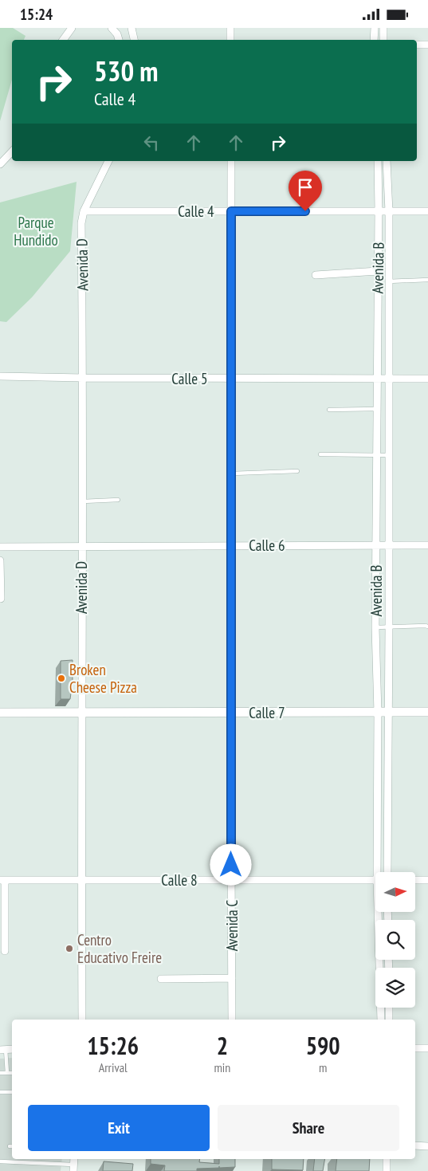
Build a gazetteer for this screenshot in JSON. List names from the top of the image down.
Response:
{
  "streets": {
    "street": [
      "Calle 4",
      "Avenida D",
      "Avenida B",
      "Calle 5",
      "Calle 6",
      "Calle 7",
      "Calle 8",
      "Avenida C"
    ]
  },
  "crossings": [
    ["Calle 4", "Avenida D"],
    ["Calle 4", "Avenida B"],
    ["Calle 4", "Avenida C"],
    ["Avenida D", "Calle 5"],
    ["Avenida D", "Calle 6"],
    ["Avenida D", "Calle 7"],
    ["Avenida D", "Calle 8"],
    ["Avenida B", "Calle 5"],
    ["Avenida B", "Calle 6"],
    ["Avenida B", "Calle 7"],
    ["Calle 5", "Avenida C"],
    ["Calle 6", "Avenida C"],
    ["Calle 7", "Avenida C"],
    ["Calle 8", "Avenida C"]
  ],
  "parks": ["Parque Hundido"],
  "places": ["Broken Cheese Pizza", "Centro Educativo Freire"],
  "north": "right",
  "page": {
    "status": "15:24",
    "turn": ["530 m", "Calle 4"],
    "eta": [
      "15:26",
      "Arrival",
      "2",
      "min",
      "590",
      "m"
    ],
    "buttons": ["Exit", "Share"]
  }
}
